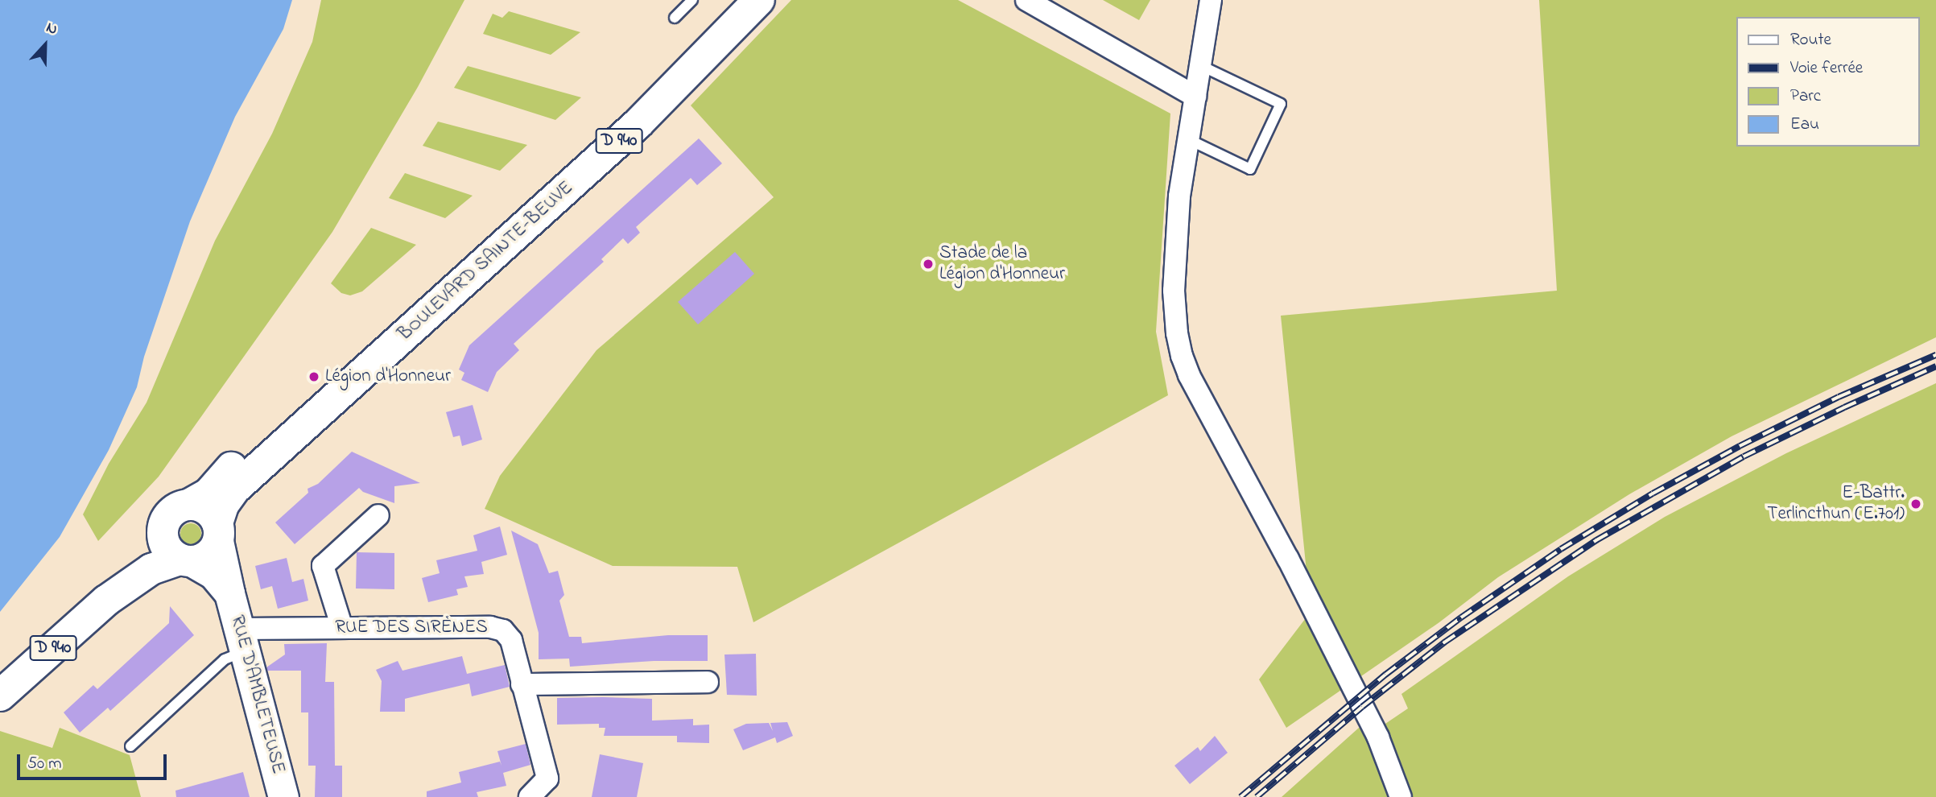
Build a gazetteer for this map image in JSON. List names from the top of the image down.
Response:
{
  "streets": {
    "main road": ["D 940", "BOULEVARD SAINTE-BEUVE"],
    "street": ["RUE DES SIRÈNES", "RUE D'AMBLETEUSE"]
  },
  "crossings": [
    ["D 940", "BOULEVARD SAINTE-BEUVE"],
    ["D 940", "RUE D'AMBLETEUSE"],
    ["BOULEVARD SAINTE-BEUVE", "RUE D'AMBLETEUSE"],
    ["RUE DES SIRÈNES", "RUE D'AMBLETEUSE"]
  ],
  "places": ["Stade de la Légion d'Honneur", "Légion d'Honneur", "E-Battr. Terlincthun (E.701)"],
  "legend": [
    "Route",
    "Voie ferrée",
    "Parc",
    "Eau"
  ],
  "scale_bar": "50 m",
  "north": "top"
}
